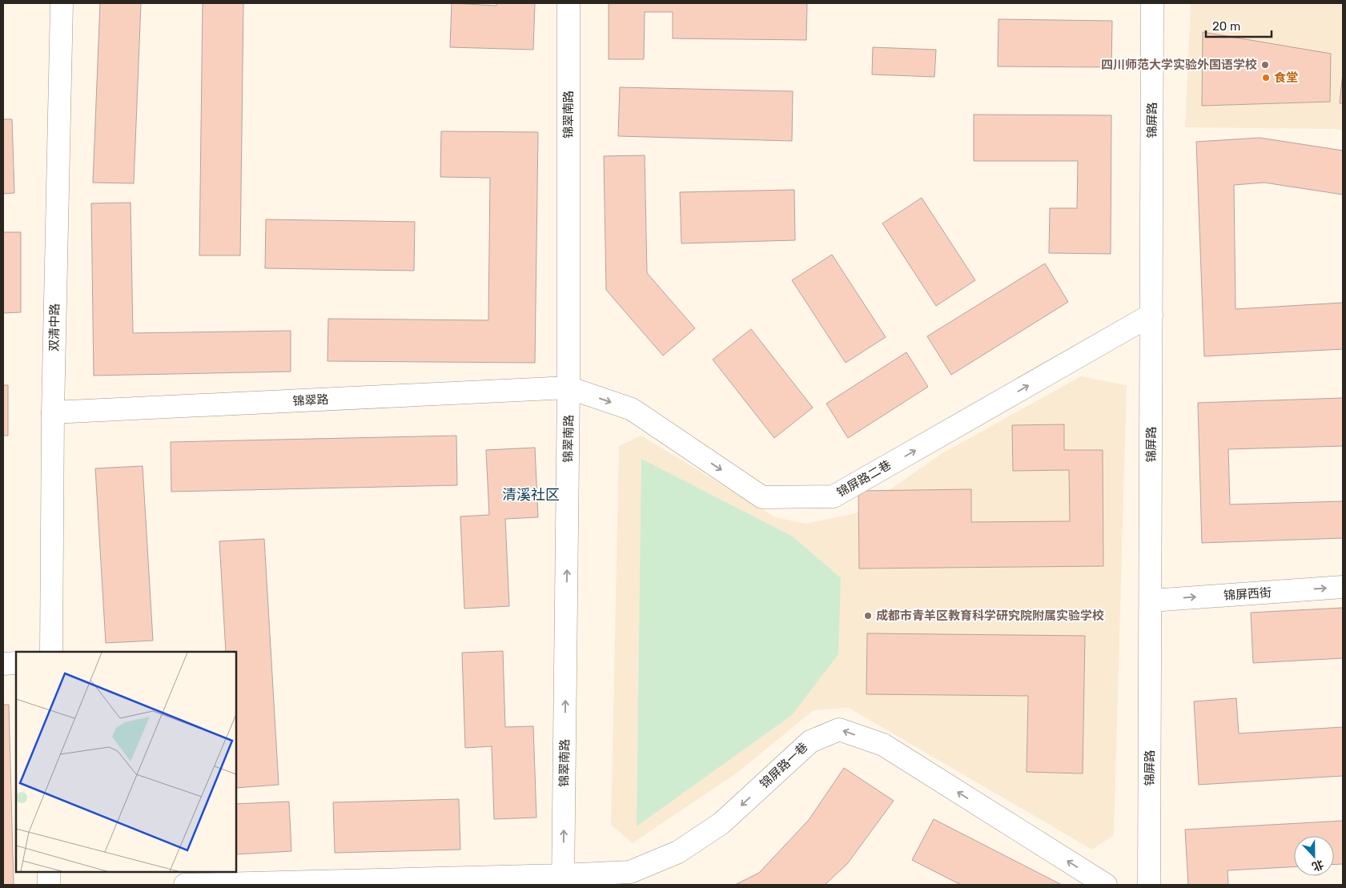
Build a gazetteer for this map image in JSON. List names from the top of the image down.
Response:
{
  "streets": {
    "street": [
      "锦翠南路",
      "锦屏路",
      "双清中路",
      "锦翠路",
      "锦屏路二巷",
      "锦屏西街",
      "锦屏路一巷"
    ]
  },
  "crossings": [
    ["锦翠南路", "锦翠路"],
    ["锦翠南路", "锦屏路二巷"],
    ["锦翠南路", "锦屏路一巷"],
    ["锦屏路", "锦屏路二巷"],
    ["锦屏路", "锦屏西街"],
    ["双清中路", "锦翠路"],
    ["锦翠路", "锦屏路二巷"]
  ],
  "one_way": [
    "锦翠南路",
    "锦屏路二巷",
    "锦屏西街",
    "锦屏路一巷"
  ],
  "districts": ["清溪社区"],
  "places": ["四川师范大学实验外国语学校", "食堂", "成都市青羊区教育科学研究院附属实验学校"],
  "scale_bar": "20 m",
  "north": "bottom"
}
